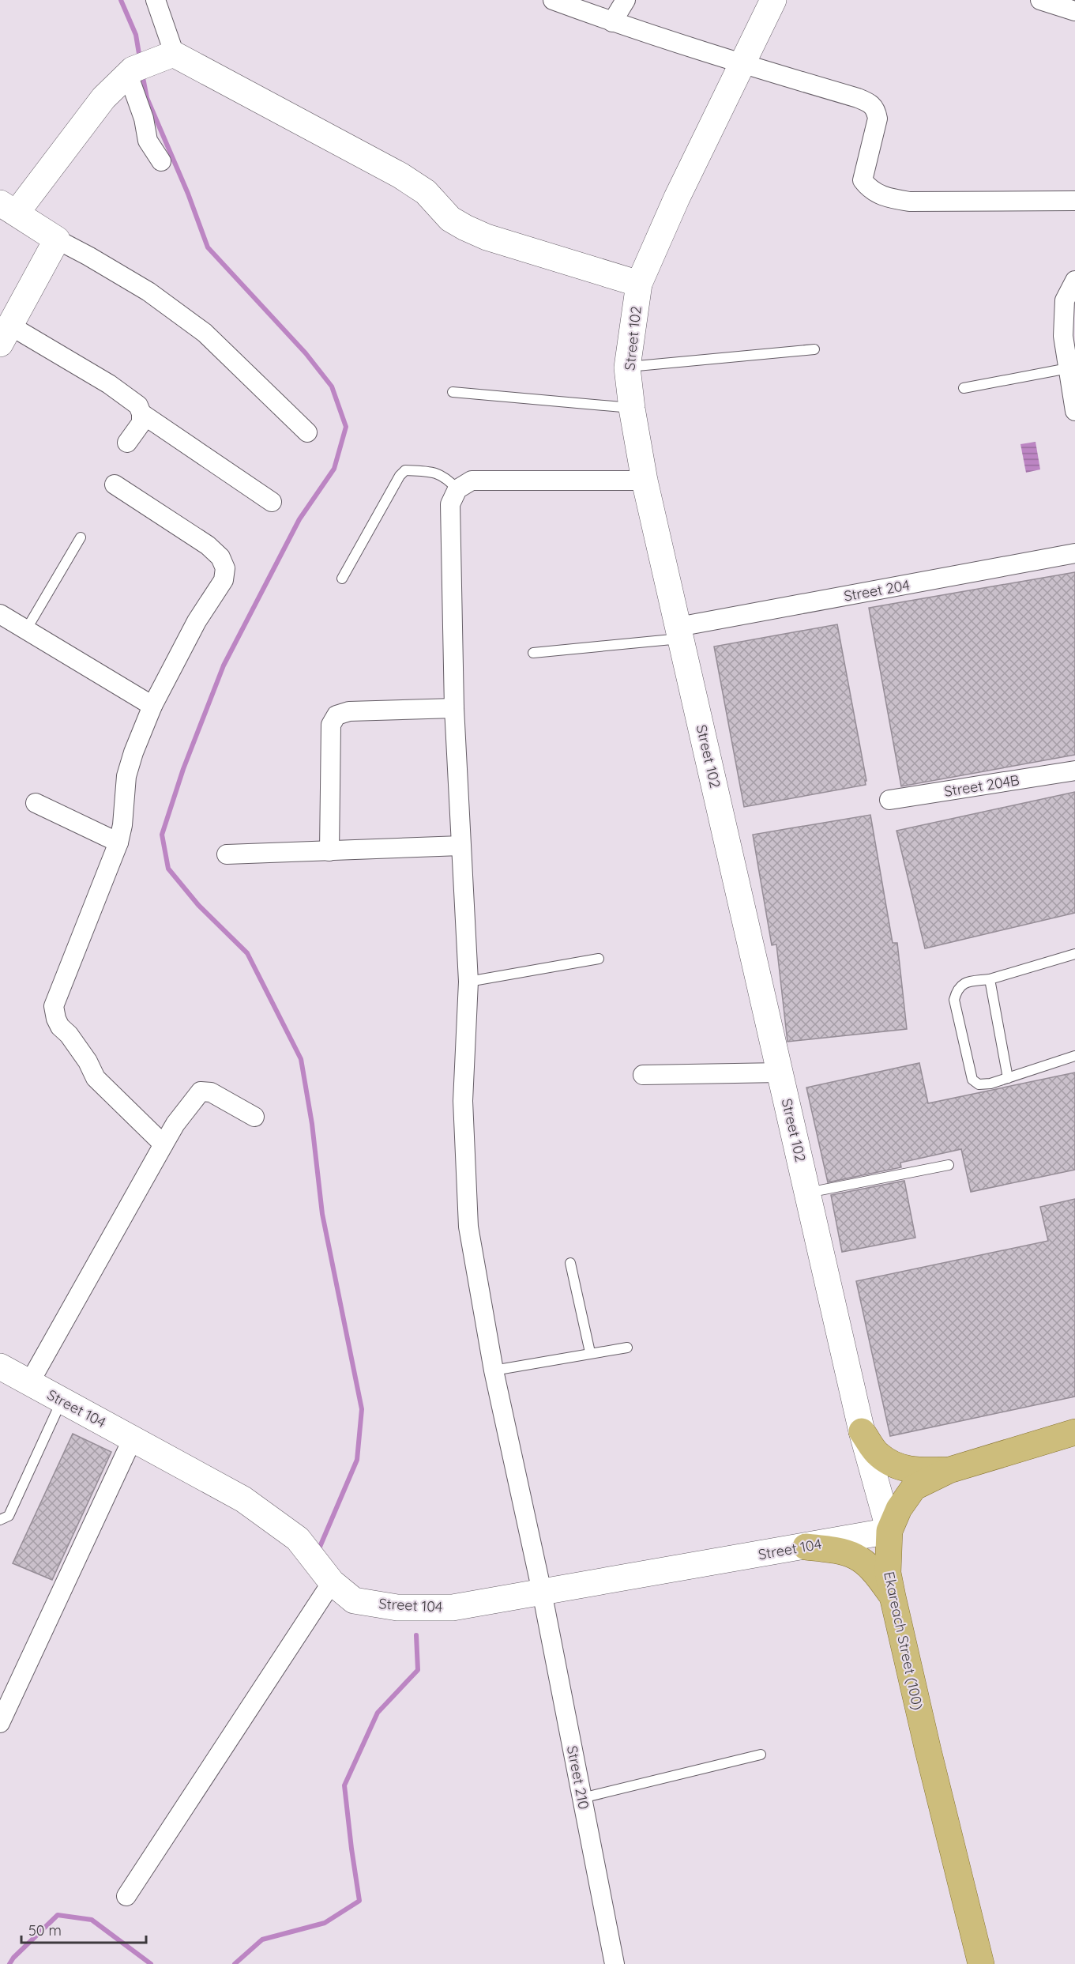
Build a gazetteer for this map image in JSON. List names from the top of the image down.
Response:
{
  "streets": {
    "main road": ["Ekareach Street (100)"],
    "street": [
      "Street 102",
      "Street 204",
      "Street 204B",
      "Street 104",
      "Street 210"
    ]
  },
  "crossings": [
    ["Street 102", "Street 204"],
    ["Street 102", "Street 104"],
    ["Street 102", "Ekareach Street (100)"],
    ["Street 104", "Ekareach Street (100)"],
    ["Street 104", "Street 210"]
  ],
  "scale_bar": "50 m"
}
